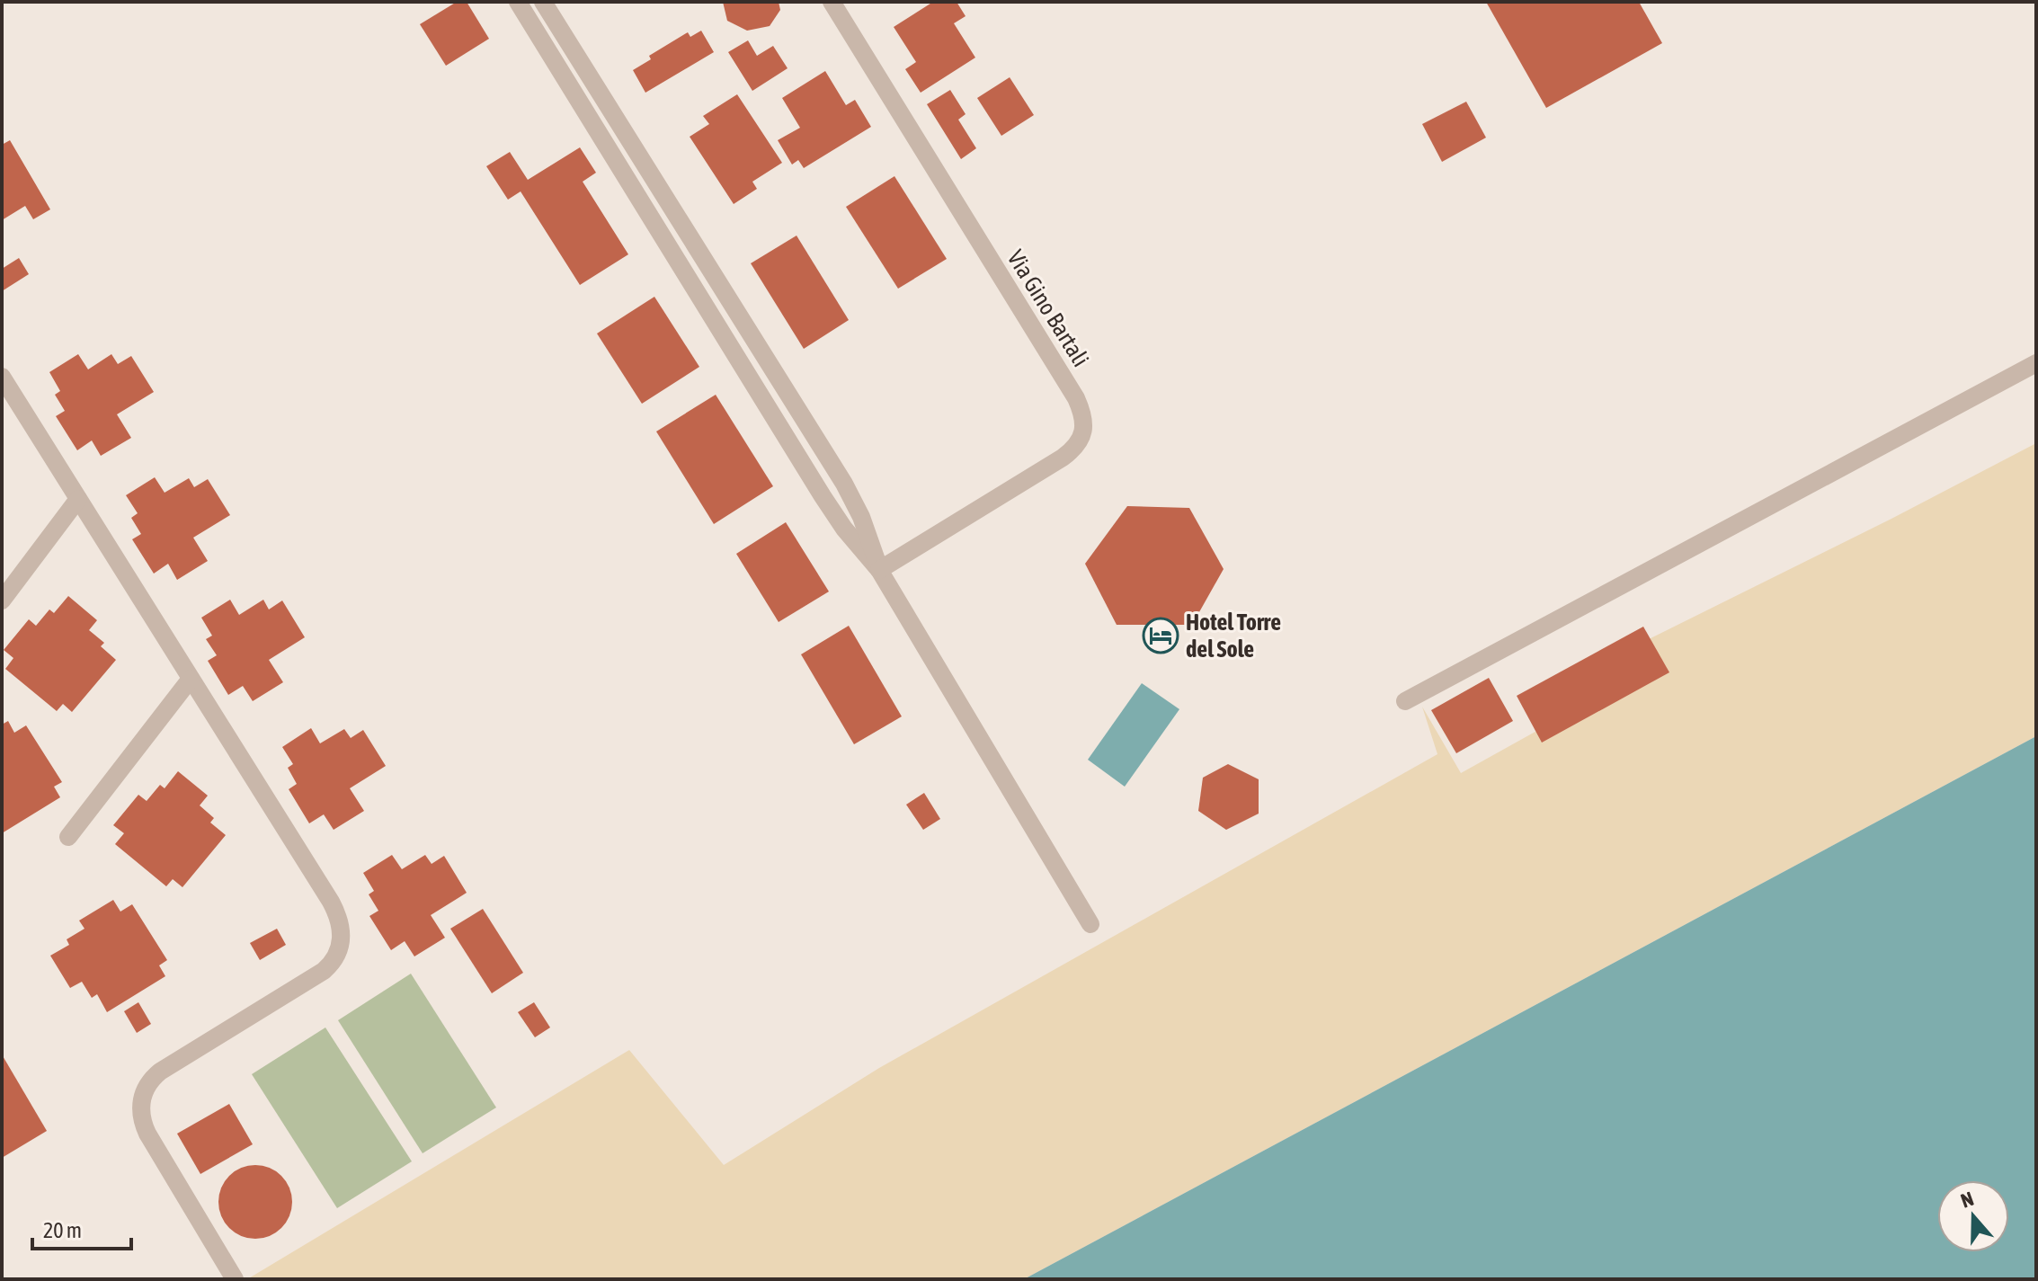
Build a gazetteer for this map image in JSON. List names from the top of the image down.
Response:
{
  "streets": {
    "street": ["Via Gino Bartali"]
  },
  "places": {
    "hotel": ["Hotel Torre del Sole"]
  },
  "scale_bar": "20 m",
  "north": "top"
}
